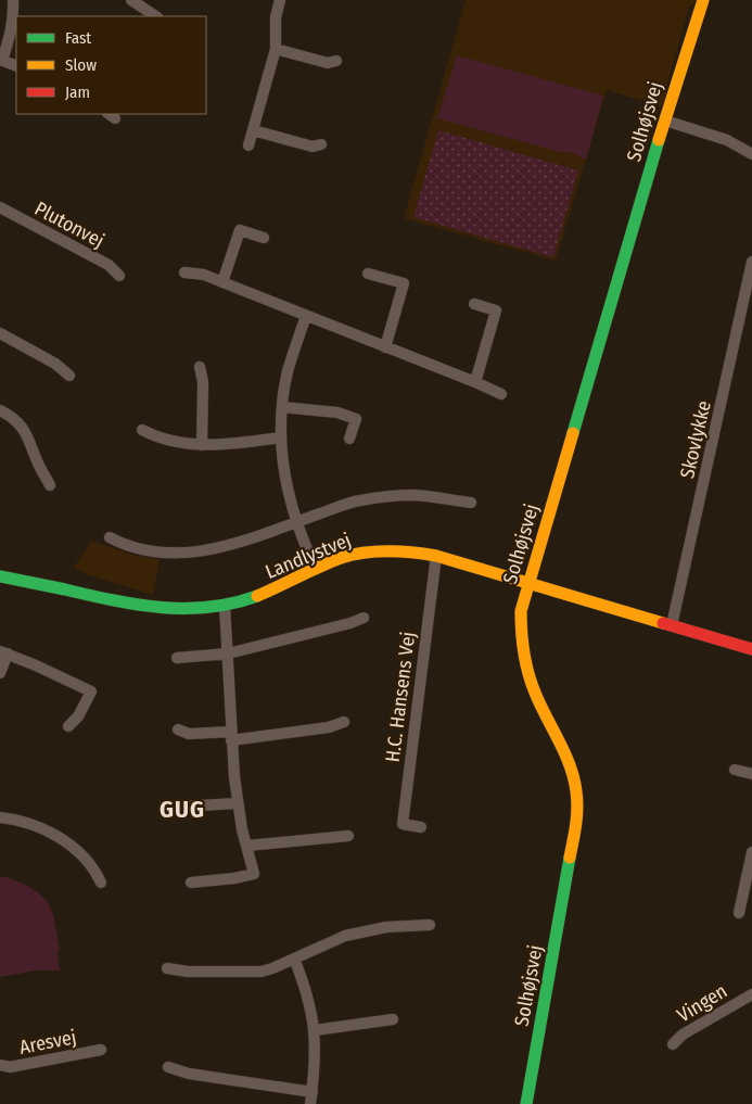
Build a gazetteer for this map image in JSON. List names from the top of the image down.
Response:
{
  "streets": {
    "street": [
      "Solhøjsvej",
      "Plutonvej",
      "Skovlykke",
      "Landlystvej",
      "H.C. Hansens Vej",
      "Vingen",
      "Aresvej"
    ]
  },
  "crossings": [
    ["Solhøjsvej", "Landlystvej"],
    ["Skovlykke", "Landlystvej"],
    ["Landlystvej", "H.C. Hansens Vej"]
  ],
  "districts": ["GUG"],
  "legend": ["Fast", "Slow", "Jam"]
}
